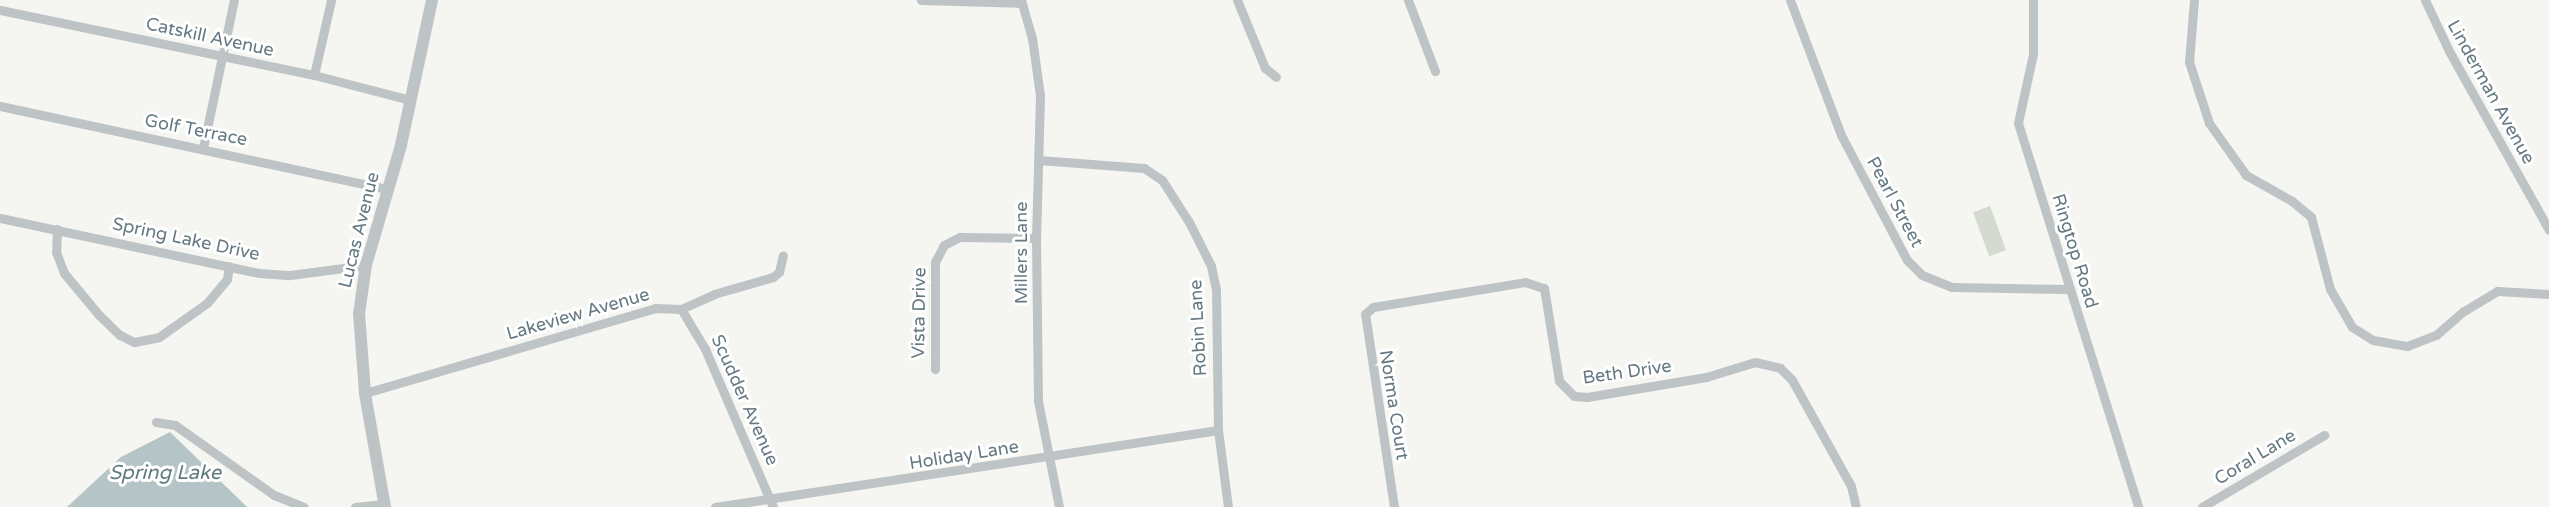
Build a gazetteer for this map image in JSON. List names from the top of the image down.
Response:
{
  "streets": {
    "street": [
      "Catskill Avenue",
      "Linderman Avenue",
      "Golf Terrace",
      "Pearl Street",
      "Lucas Avenue",
      "Spring Lake Drive",
      "Ringtop Road",
      "Millers Lane",
      "Vista Drive",
      "Lakeview Avenue",
      "Robin Lane",
      "Beth Drive",
      "Scudder Avenue",
      "Norma Court",
      "Holiday Lane",
      "Coral Lane"
    ]
  },
  "crossings": [
    ["Catskill Avenue", "Lucas Avenue"],
    ["Golf Terrace", "Lucas Avenue"],
    ["Pearl Street", "Ringtop Road"],
    ["Lucas Avenue", "Spring Lake Drive"],
    ["Lucas Avenue", "Lakeview Avenue"],
    ["Millers Lane", "Vista Drive"],
    ["Millers Lane", "Robin Lane"],
    ["Millers Lane", "Holiday Lane"],
    ["Lakeview Avenue", "Scudder Avenue"],
    ["Robin Lane", "Holiday Lane"],
    ["Beth Drive", "Norma Court"],
    ["Scudder Avenue", "Holiday Lane"]
  ],
  "water": ["Spring Lake"]
}
